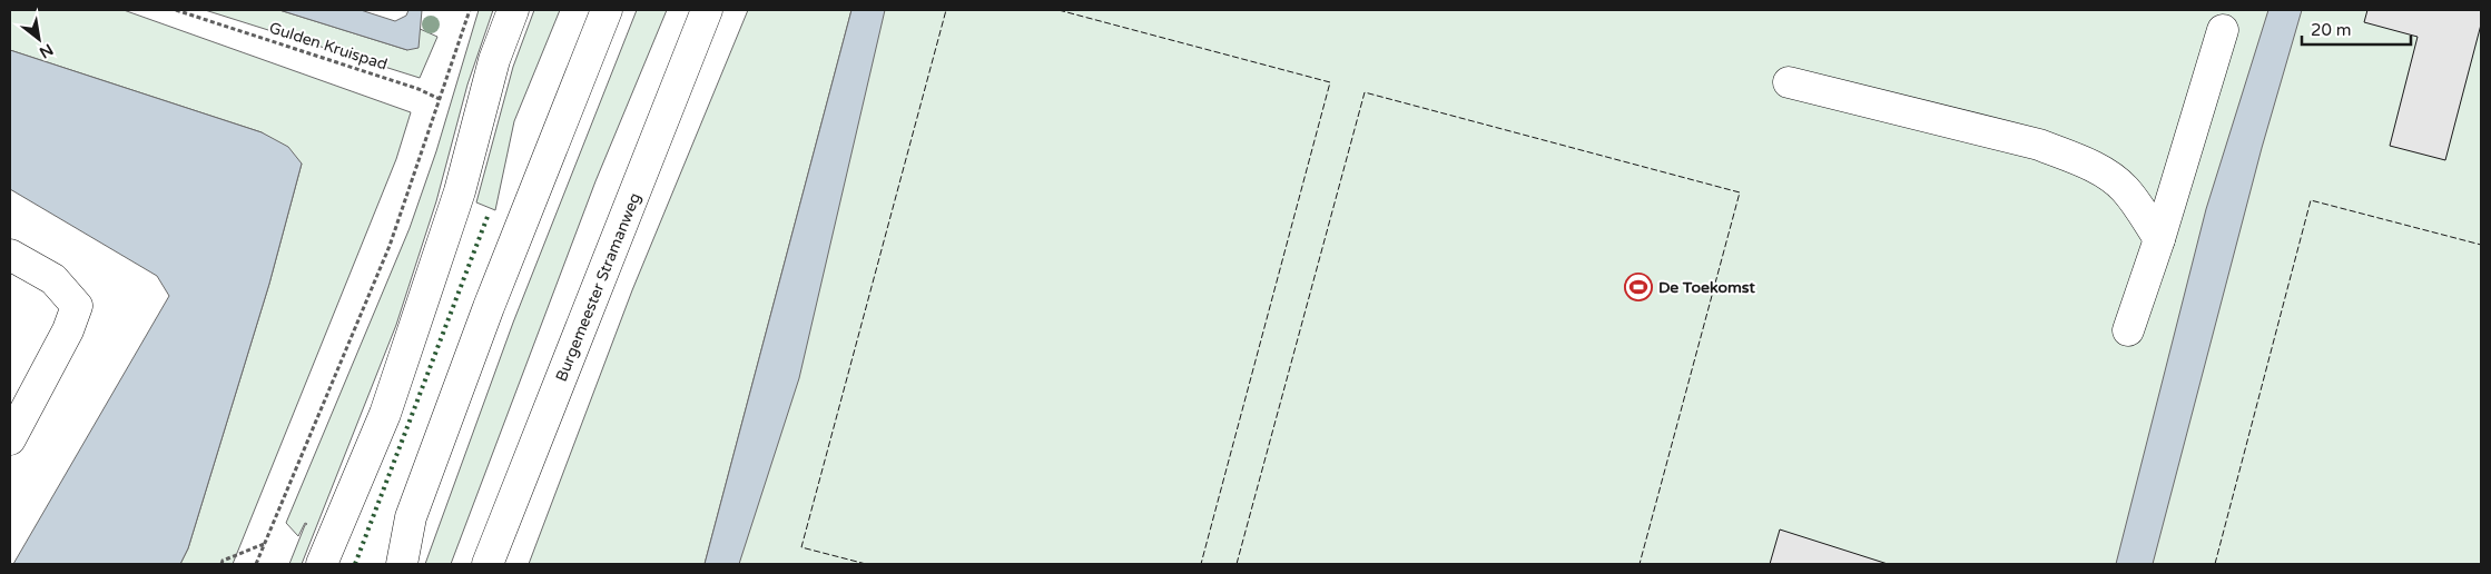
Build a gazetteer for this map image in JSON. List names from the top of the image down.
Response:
{
  "streets": {
    "main road": ["Burgemeester Stramanweg"],
    "path": ["Gulden Kruispad"]
  },
  "places": {
    "sports": ["De Toekomst"]
  },
  "scale_bar": "20 m",
  "north": "bottom right"
}
